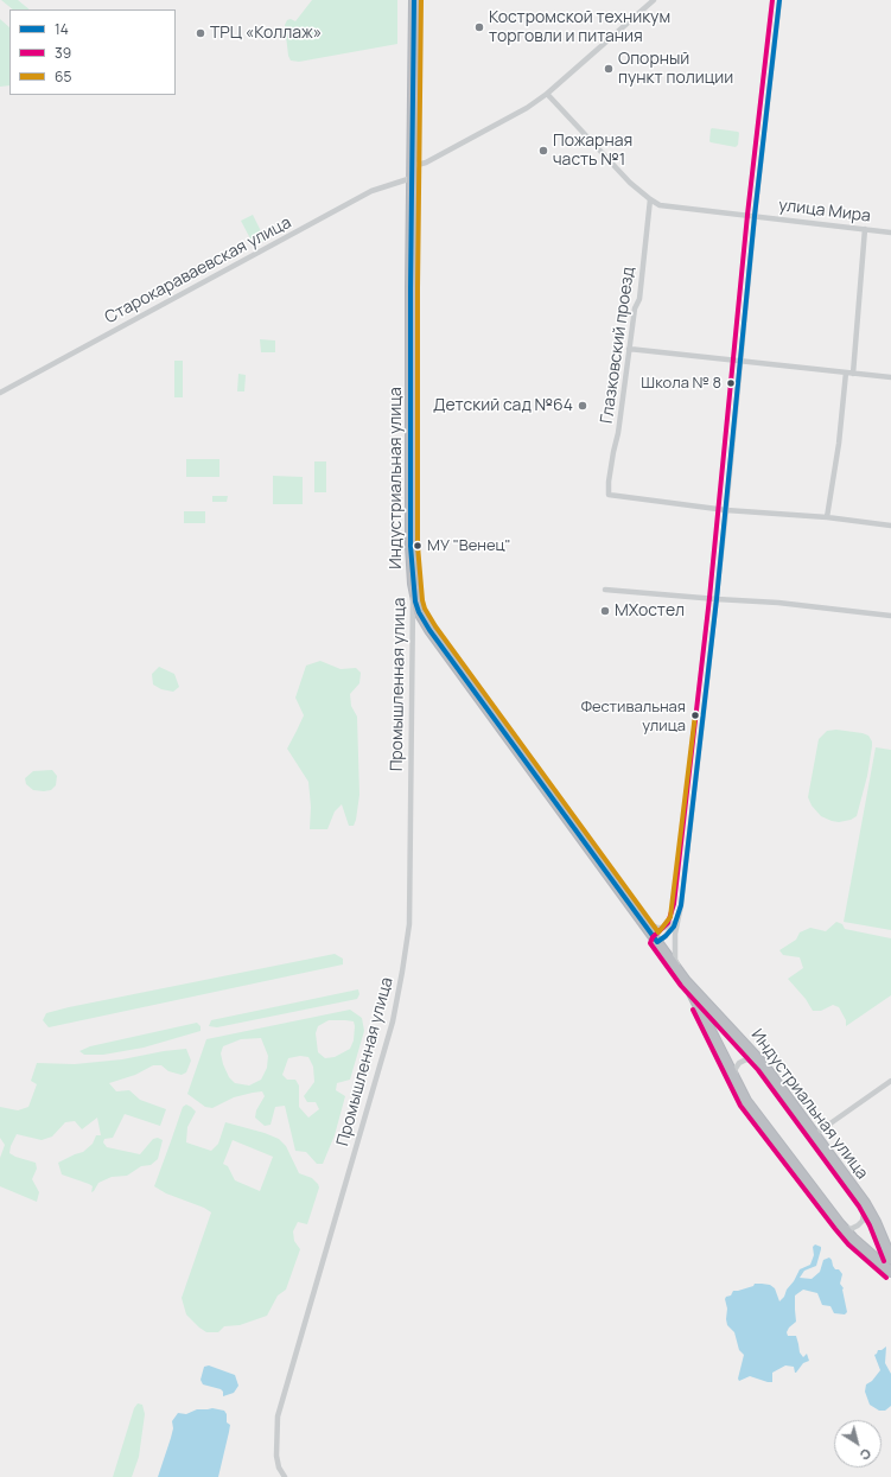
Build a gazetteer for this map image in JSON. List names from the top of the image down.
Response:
{
  "streets": {
    "highway": ["Индустриальная улица"],
    "street": [
      "улица Мира",
      "Старокараваевская улица",
      "Глазковский проезд",
      "Промышленная улица"
    ]
  },
  "crossings": [
    ["улица Мира", "Глазковский проезд"],
    ["Старокараваевская улица", "Индустриальная улица"],
    ["Индустриальная улица", "Промышленная улица"]
  ],
  "places": [
    "Костромской техникум торговли и питания",
    "ТРЦ «Коллаж»",
    "Опорный пункт полиции",
    "Пожарная часть №1",
    "Школа № 8",
    "Детский сад №64",
    "МУ \"Венец\"",
    "МХостел",
    "Фестивальная улица"
  ],
  "lines": ["transit line 14", "transit line 39", "transit line 65"],
  "legend": ["14", "39", "65"],
  "north": "bottom right"
}
